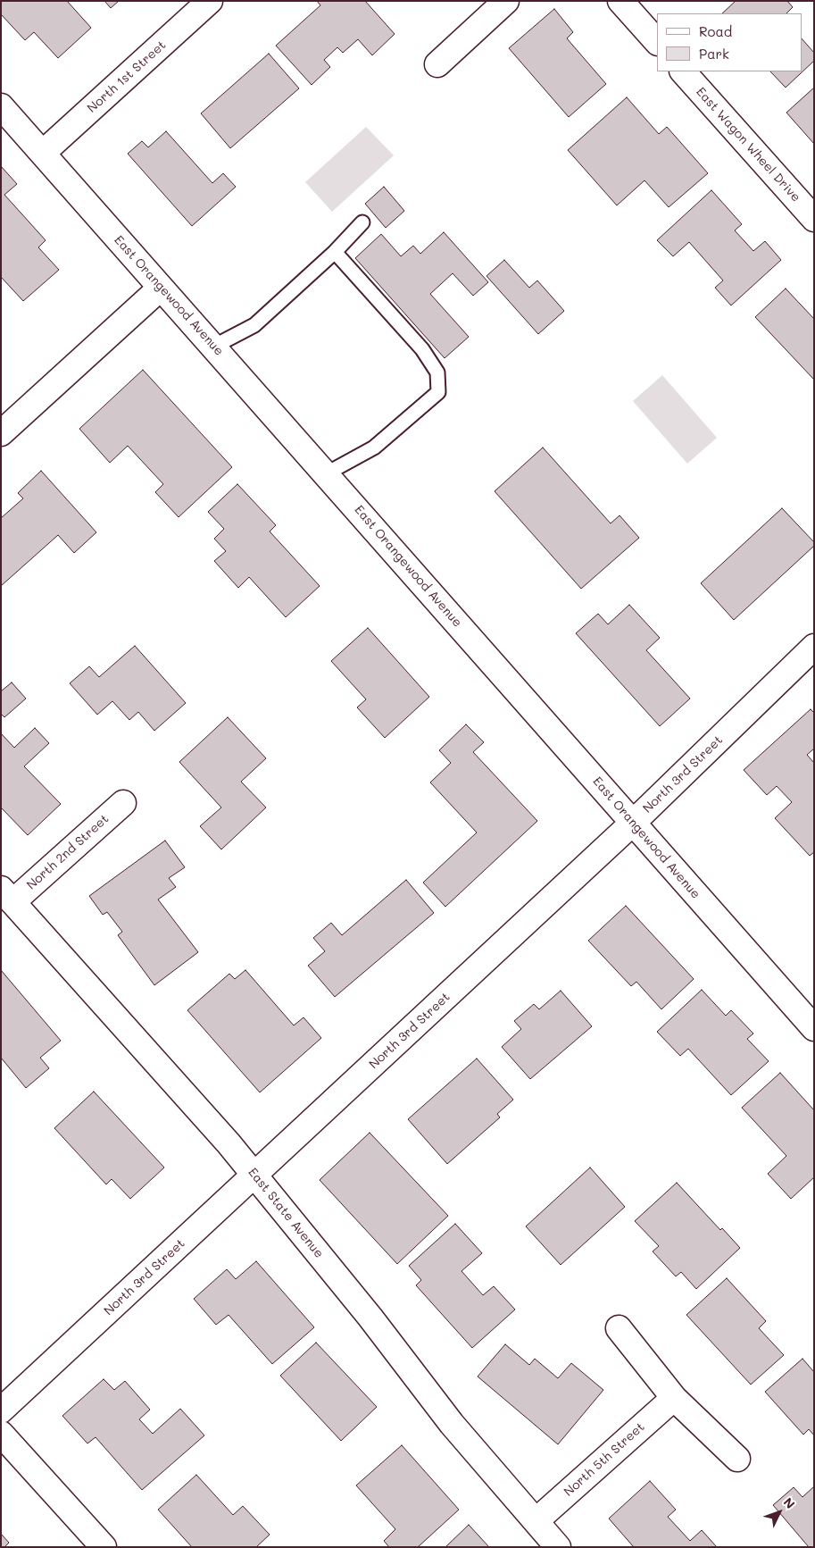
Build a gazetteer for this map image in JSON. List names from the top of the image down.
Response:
{
  "streets": {
    "street": [
      "North 1st Street",
      "East Wagon Wheel Drive",
      "East Orangewood Avenue",
      "North 3rd Street",
      "North 2nd Street",
      "East State Avenue",
      "North 5th Street"
    ]
  },
  "crossings": [
    ["North 1st Street", "East Orangewood Avenue"],
    ["East Orangewood Avenue", "North 3rd Street"],
    ["North 3rd Street", "East State Avenue"],
    ["North 2nd Street", "East State Avenue"],
    ["East State Avenue", "North 5th Street"]
  ],
  "legend": ["Road", "Park"],
  "north": "top right"
}
